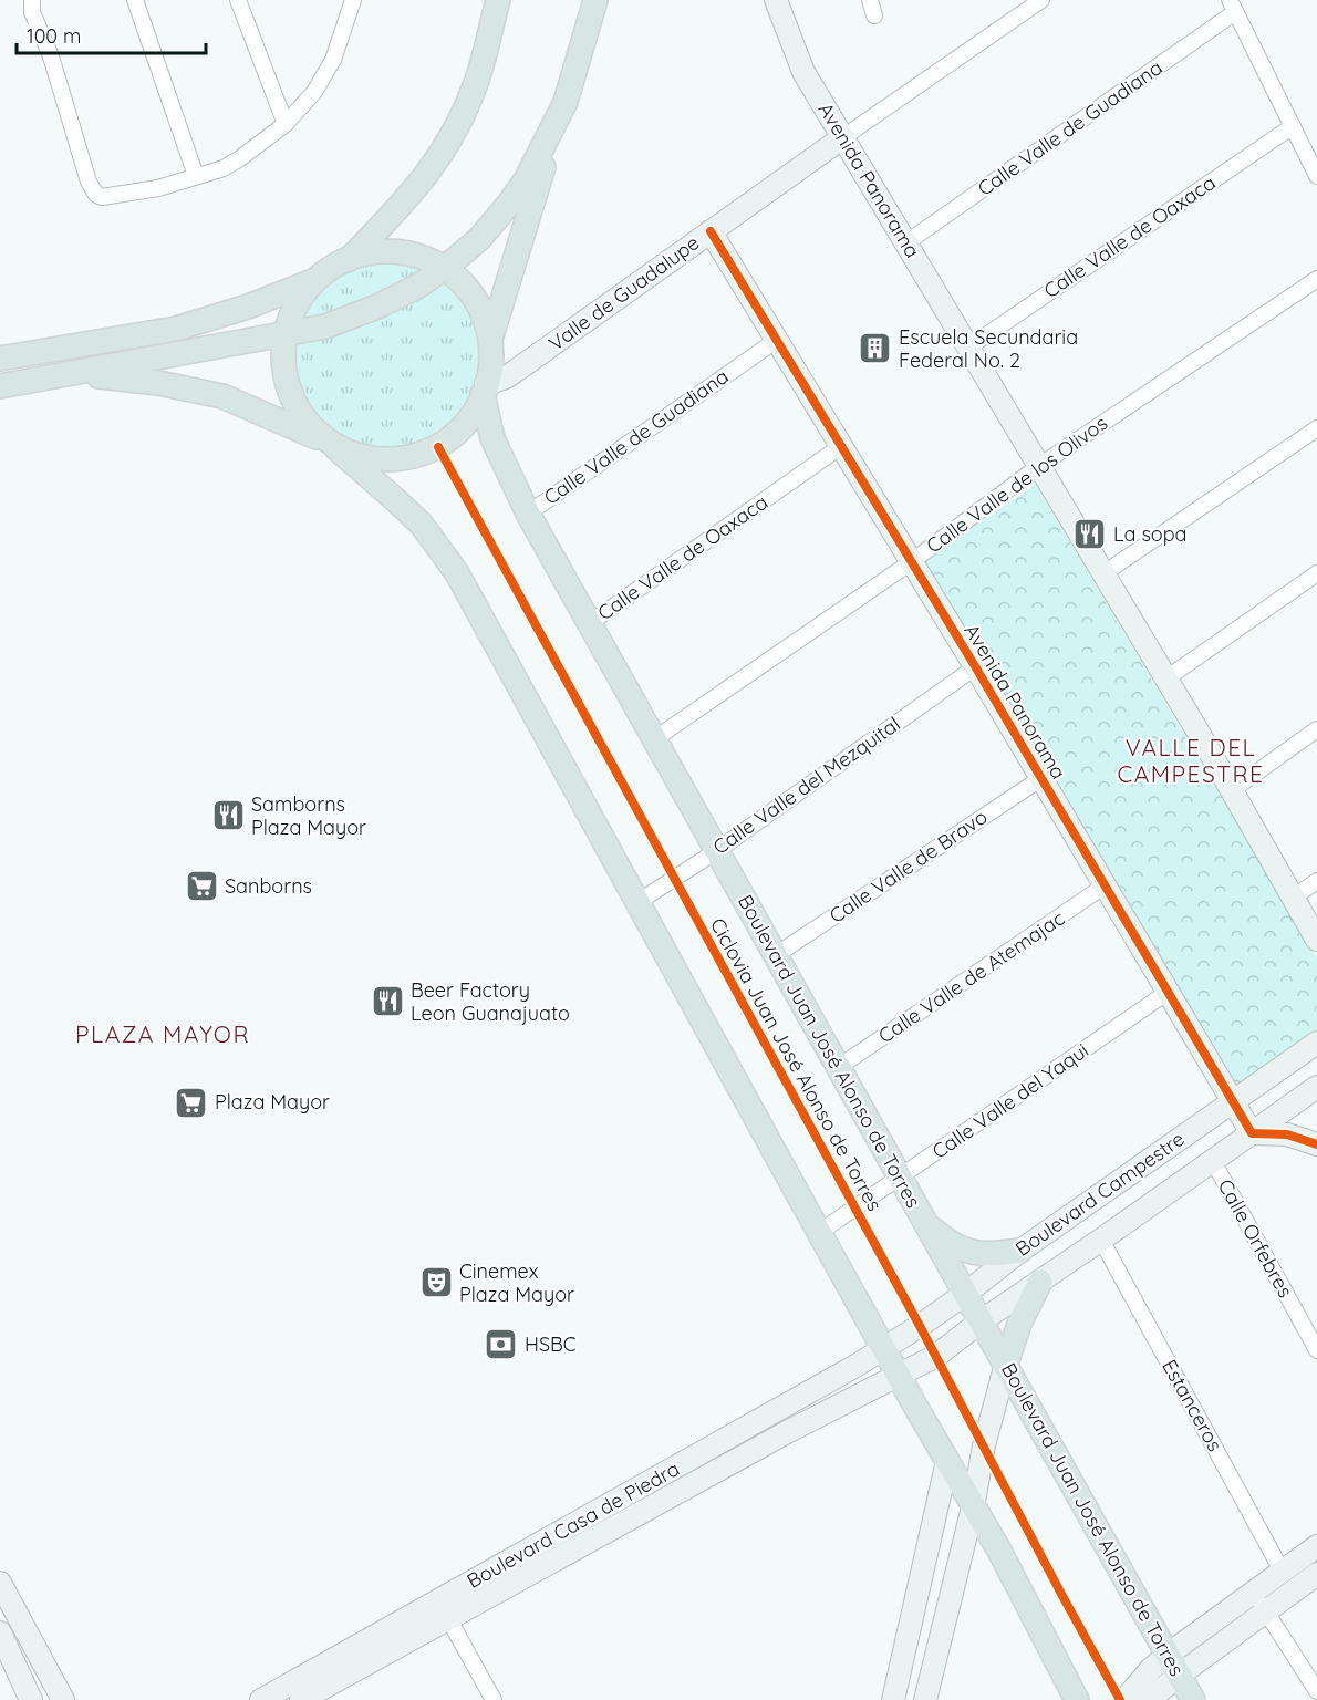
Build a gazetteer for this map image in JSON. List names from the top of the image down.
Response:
{
  "streets": {
    "main road": ["Boulevard Juan José Alonso de Torres"],
    "street": [
      "Calle Valle de Guadiana",
      "Avenida Panorama",
      "Calle Valle de Oaxaca",
      "Valle de Guadalupe",
      "Calle Valle de los Olivos",
      "Calle Valle del Mezquital",
      "Calle Valle de Bravo",
      "Calle Valle de Atemajac",
      "Calle Valle del Yaqui",
      "Boulevard Campestre",
      "Calle Orfebres",
      "Estanceros",
      "Boulevard Casa de Piedra"
    ],
    "cycle path": ["Ciclovia Juan José Alonso de Torres"]
  },
  "crossings": [
    ["Calle Valle de Guadiana", "Avenida Panorama"],
    ["Calle Valle de Guadiana", "Boulevard Juan José Alonso de Torres"],
    ["Avenida Panorama", "Calle Valle de Oaxaca"],
    ["Avenida Panorama", "Valle de Guadalupe"],
    ["Avenida Panorama", "Calle Valle de los Olivos"],
    ["Avenida Panorama", "Calle Valle del Mezquital"],
    ["Avenida Panorama", "Calle Valle de Bravo"],
    ["Avenida Panorama", "Calle Valle de Atemajac"],
    ["Avenida Panorama", "Calle Valle del Yaqui"],
    ["Avenida Panorama", "Boulevard Campestre"],
    ["Calle Valle de Oaxaca", "Boulevard Juan José Alonso de Torres"],
    ["Valle de Guadalupe", "Boulevard Juan José Alonso de Torres"],
    ["Calle Valle de los Olivos", "Boulevard Juan José Alonso de Torres"],
    ["Calle Valle del Mezquital", "Boulevard Juan José Alonso de Torres"],
    ["Calle Valle de Bravo", "Boulevard Juan José Alonso de Torres"],
    ["Calle Valle de Atemajac", "Boulevard Juan José Alonso de Torres"],
    ["Boulevard Juan José Alonso de Torres", "Calle Valle del Yaqui"],
    ["Boulevard Juan José Alonso de Torres", "Boulevard Campestre"],
    ["Boulevard Campestre", "Calle Orfebres"],
    ["Boulevard Campestre", "Estanceros"],
    ["Boulevard Campestre", "Boulevard Casa de Piedra"]
  ],
  "districts": ["VALLE DEL CAMPESTRE", "PLAZA MAYOR"],
  "places": {
    "building": ["Escuela Secundaria Federal No. 2"],
    "restaurant": ["La sopa", "Samborns Plaza Mayor", "Beer Factory Leon Guanajuato"],
    "supermarket": ["Sanborns", "Plaza Mayor"],
    "theatre": ["Cinemex Plaza Mayor"],
    "bank": ["HSBC"]
  },
  "scale_bar": "100 m"
}
